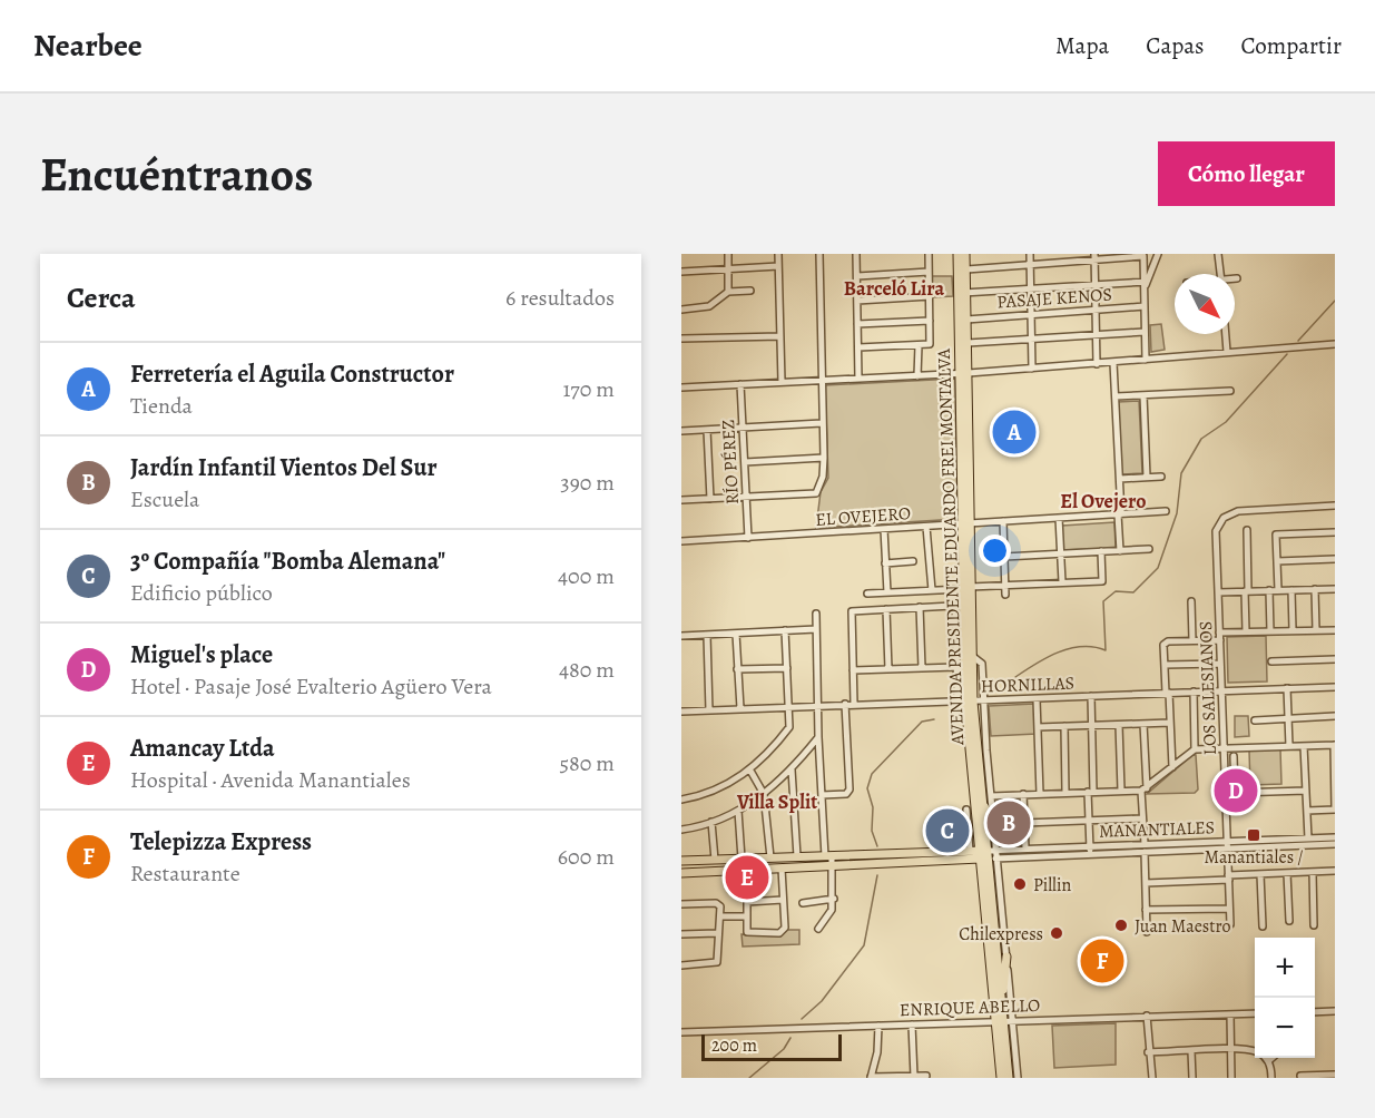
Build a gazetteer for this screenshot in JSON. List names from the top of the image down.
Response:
{
  "streets": {
    "main road": ["AVENIDA PRESIDENTE EDUARDO FREI MONTALVA"],
    "street": [
      "PASAJE KENOS",
      "RÍO PÉREZ",
      "EL OVEJERO",
      "HORNILLAS",
      "LOS SALESIANOS",
      "MANANTIALES",
      "ENRIQUE ABELLO"
    ]
  },
  "crossings": [
    ["PASAJE KENOS", "AVENIDA PRESIDENTE EDUARDO FREI MONTALVA"],
    ["RÍO PÉREZ", "EL OVEJERO"],
    ["EL OVEJERO", "AVENIDA PRESIDENTE EDUARDO FREI MONTALVA"],
    ["AVENIDA PRESIDENTE EDUARDO FREI MONTALVA", "HORNILLAS"],
    ["AVENIDA PRESIDENTE EDUARDO FREI MONTALVA", "MANANTIALES"],
    ["AVENIDA PRESIDENTE EDUARDO FREI MONTALVA", "ENRIQUE ABELLO"],
    ["HORNILLAS", "LOS SALESIANOS"],
    ["LOS SALESIANOS", "MANANTIALES"]
  ],
  "districts": ["Barceló Lira", "El Ovejero", "Villa Split"],
  "places": {
    "transit": ["Manantiales /"],
    "other": ["Pillin", "Juan Maestro", "Chilexpress"]
  },
  "scale_bar": "200 m",
  "north": "bottom right",
  "page": {
    "header": "Nearbee",
    "nav": ["Mapa", "Capas", "Compartir"],
    "buttons": "Cómo llegar",
    "title": "Encuéntranos",
    "heading": ["Cerca", "6 resultados"],
    "list": [
      {
        "mark": "A",
        "name": "Ferretería el Aguila Constructor",
        "note": "Tienda",
        "value": "170 m"
      },
      {
        "mark": "B",
        "name": "Jardín Infantil Vientos Del Sur",
        "note": "Escuela",
        "value": "390 m"
      },
      {
        "mark": "C",
        "name": "3º Compañía \"Bomba Alemana\"",
        "note": "Edificio público",
        "value": "400 m"
      },
      {
        "mark": "D",
        "name": "Miguel's place",
        "note": "Hotel · Pasaje José Evalterio Agüero Vera",
        "value": "480 m"
      },
      {
        "mark": "E",
        "name": "Amancay Ltda",
        "note": "Hospital · Avenida Manantiales",
        "value": "580 m"
      },
      {
        "mark": "F",
        "name": "Telepizza Express",
        "note": "Restaurante",
        "value": "600 m"
      }
    ],
    "pins": [
      "A",
      "D",
      "B",
      "C",
      "E",
      "F"
    ],
    "map_buttons": ["+", "−"],
    "scale": "200 m"
  }
}
